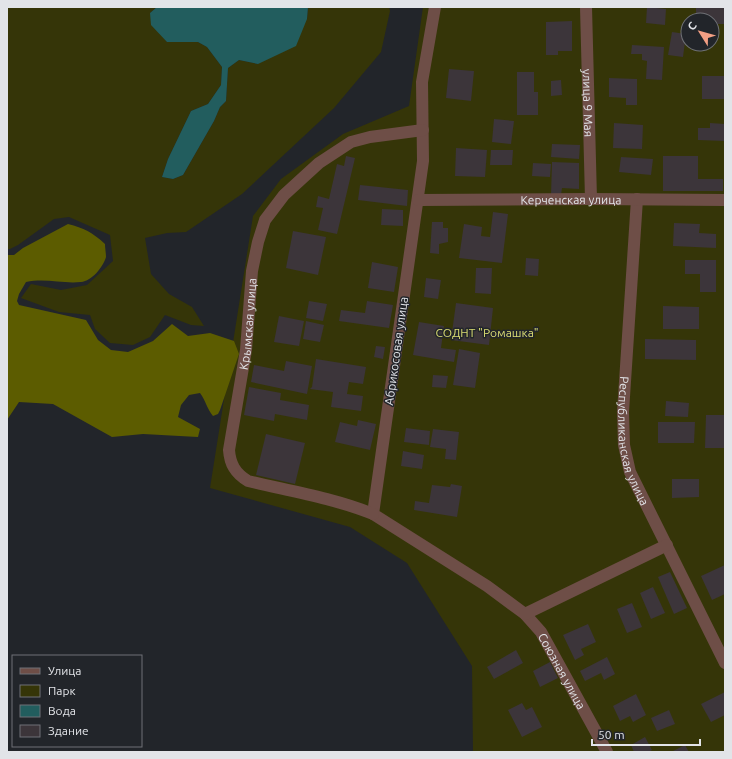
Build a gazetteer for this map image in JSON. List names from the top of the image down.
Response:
{
  "streets": {
    "street": [
      "улица 9 Мая",
      "Керченская улица",
      "Крымская улица",
      "Абрикосовая улица",
      "Республиканская улица",
      "Союзная улица"
    ]
  },
  "crossings": [
    ["улица 9 Мая", "Керченская улица"],
    ["Керченская улица", "Абрикосовая улица"],
    ["Керченская улица", "Республиканская улица"],
    ["Крымская улица", "Абрикосовая улица"]
  ],
  "parks": ["СОДНТ \"Ромашка\""],
  "legend": [
    "Улица",
    "Парк",
    "Вода",
    "Здание"
  ],
  "scale_bar": "50 m",
  "north": "top left"
}
